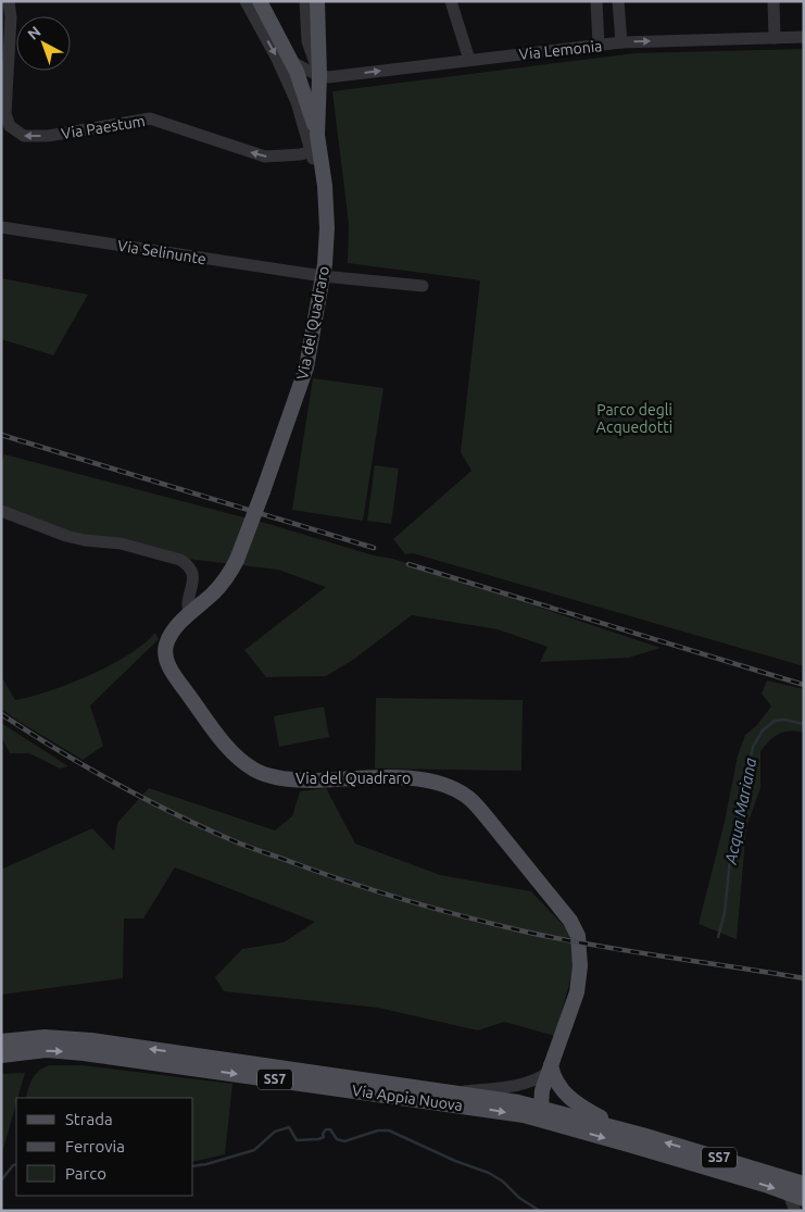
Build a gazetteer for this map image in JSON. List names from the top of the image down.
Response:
{
  "streets": {
    "main road": ["Via del Quadraro", "SS7", "Via Appia Nuova"],
    "street": ["Via Lemonia", "Via Paestum", "Via Selinunte"]
  },
  "crossings": [
    ["Via Lemonia", "Via del Quadraro"],
    ["Via Paestum", "Via del Quadraro"],
    ["Via Selinunte", "Via del Quadraro"],
    ["Via del Quadraro", "Via Appia Nuova"]
  ],
  "one_way": ["Via Lemonia"],
  "water": ["Acqua Mariana"],
  "parks": ["Parco degli Acquedotti"],
  "legend": ["Strada", "Ferrovia", "Parco"],
  "north": "top left"
}
